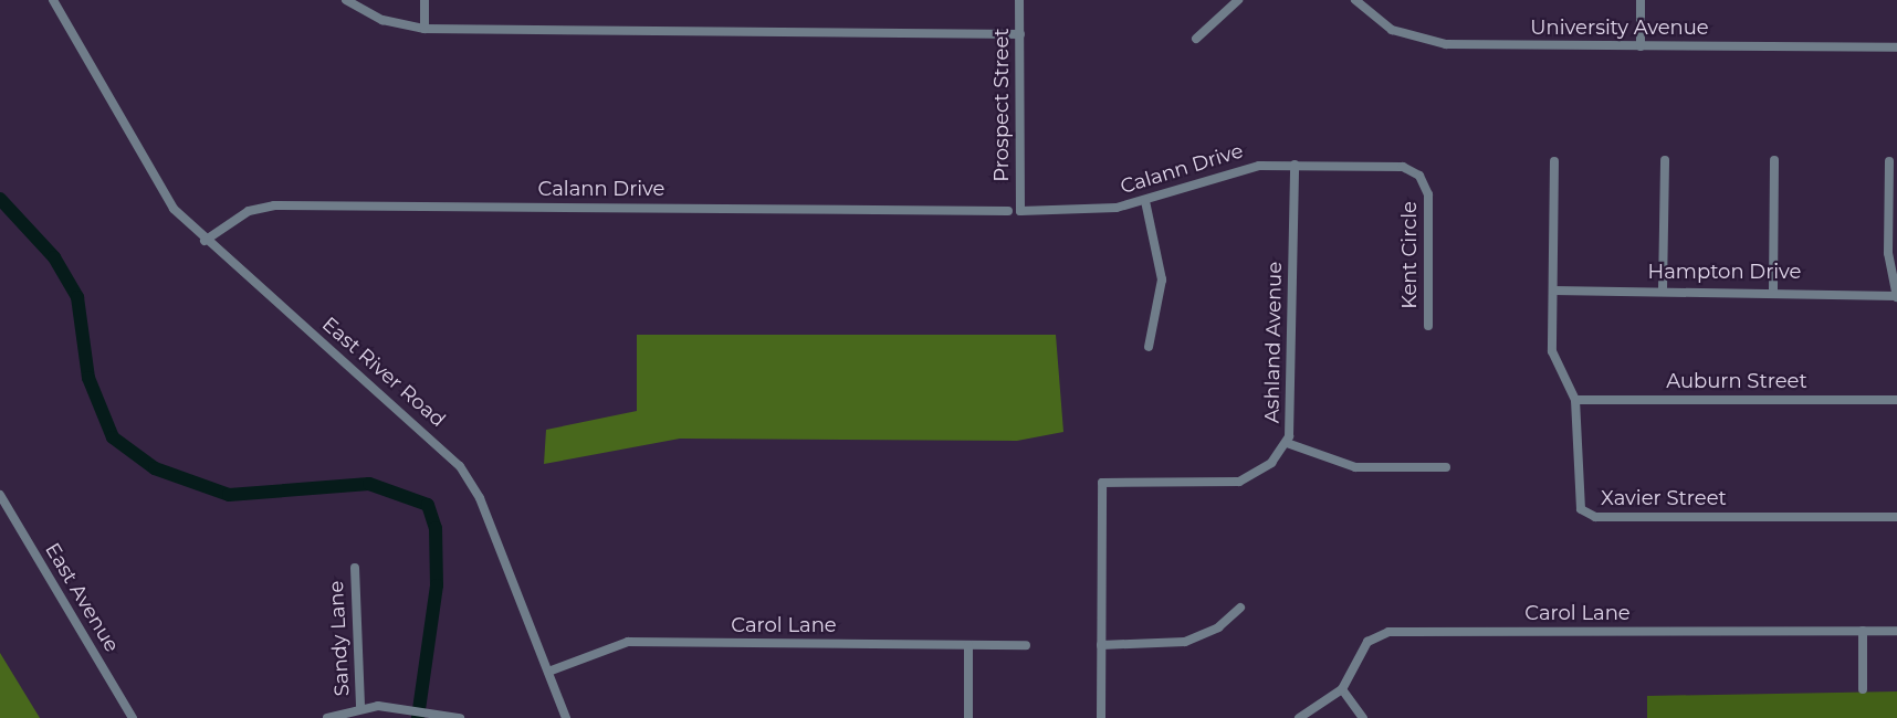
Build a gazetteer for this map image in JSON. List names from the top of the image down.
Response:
{
  "streets": {
    "street": [
      "University Avenue",
      "Prospect Street",
      "Calann Drive",
      "Kent Circle",
      "Hampton Drive",
      "Ashland Avenue",
      "East River Road",
      "Auburn Street",
      "Xavier Street",
      "East Avenue",
      "Carol Lane",
      "Sandy Lane"
    ]
  },
  "crossings": [
    ["Prospect Street", "Calann Drive"],
    ["Calann Drive", "Kent Circle"],
    ["Calann Drive", "Ashland Avenue"],
    ["Calann Drive", "East River Road"],
    ["Hampton Drive", "Xavier Street"],
    ["East River Road", "Carol Lane"],
    ["Auburn Street", "Xavier Street"]
  ]
}
